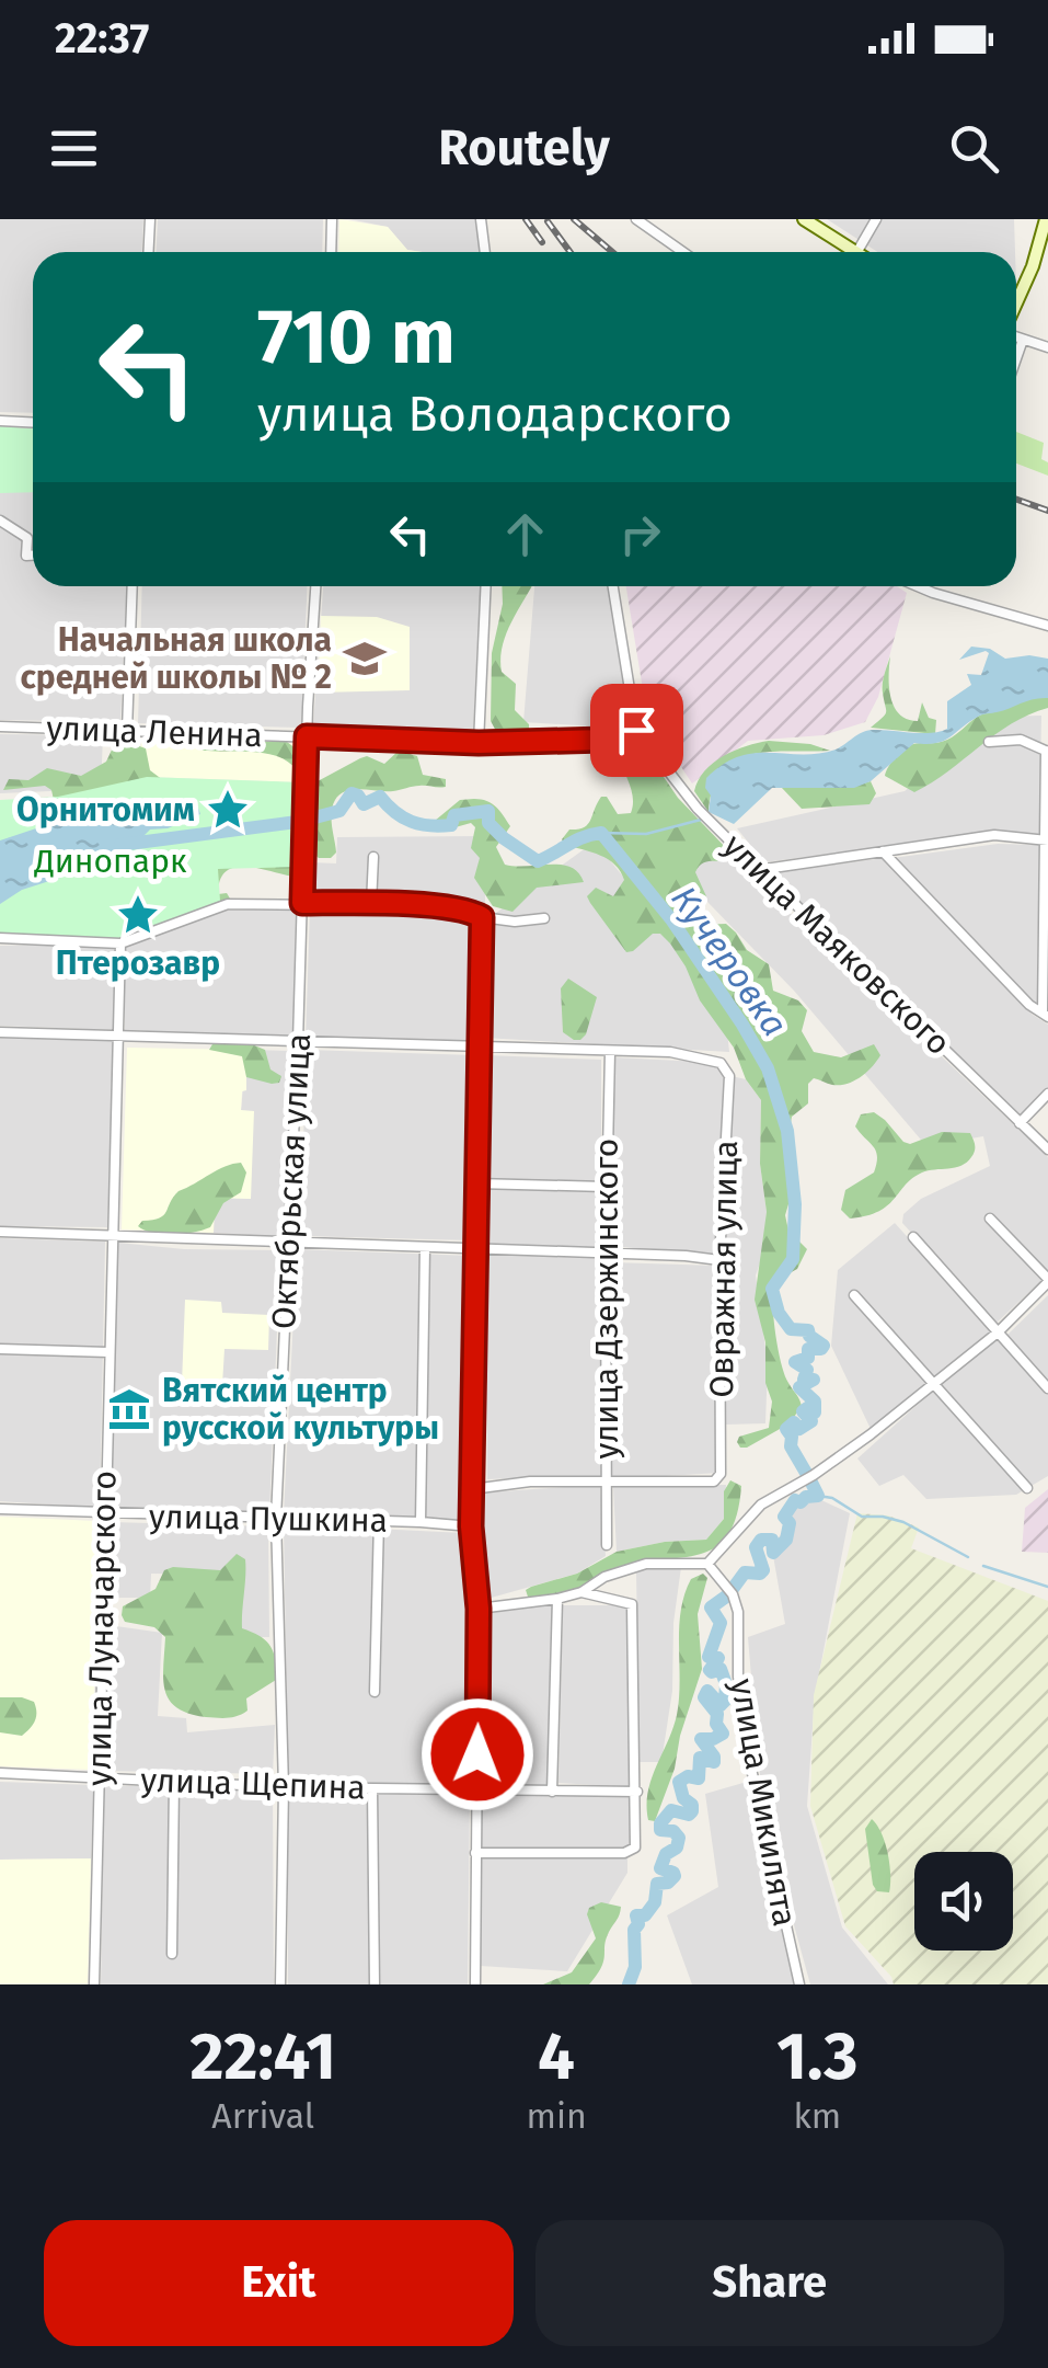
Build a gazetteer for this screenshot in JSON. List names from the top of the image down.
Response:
{
  "streets": {
    "street": [
      "улица Ленина",
      "улица Маяковского",
      "Октябрьская улица",
      "Овражная улица",
      "улица Дзержинского",
      "улица Пушкина",
      "улица Луначарского",
      "улица Щепина",
      "улица Микилята"
    ]
  },
  "crossings": [
    ["улица Ленина", "улица Маяковского"],
    ["улица Ленина", "Октябрьская улица"],
    ["Октябрьская улица", "улица Пушкина"],
    ["Октябрьская улица", "улица Щепина"],
    ["Овражная улица", "улица Дзержинского"],
    ["улица Пушкина", "улица Луначарского"],
    ["улица Луначарского", "улица Щепина"]
  ],
  "water": ["Кучеровка"],
  "parks": ["Динопарк"],
  "places": {
    "school or university": ["Начальная школа средней школы № 2"],
    "place": ["Орнитомим", "Птерозавр"],
    "museum": ["Вятский центр русской культуры"]
  },
  "page": {
    "status": "22:37",
    "header": "Routely",
    "turn": ["710 m", "улица Володарского"],
    "eta": [
      "22:41",
      "Arrival",
      "4",
      "min",
      "1.3",
      "km"
    ],
    "buttons": ["Exit", "Share"]
  }
}
